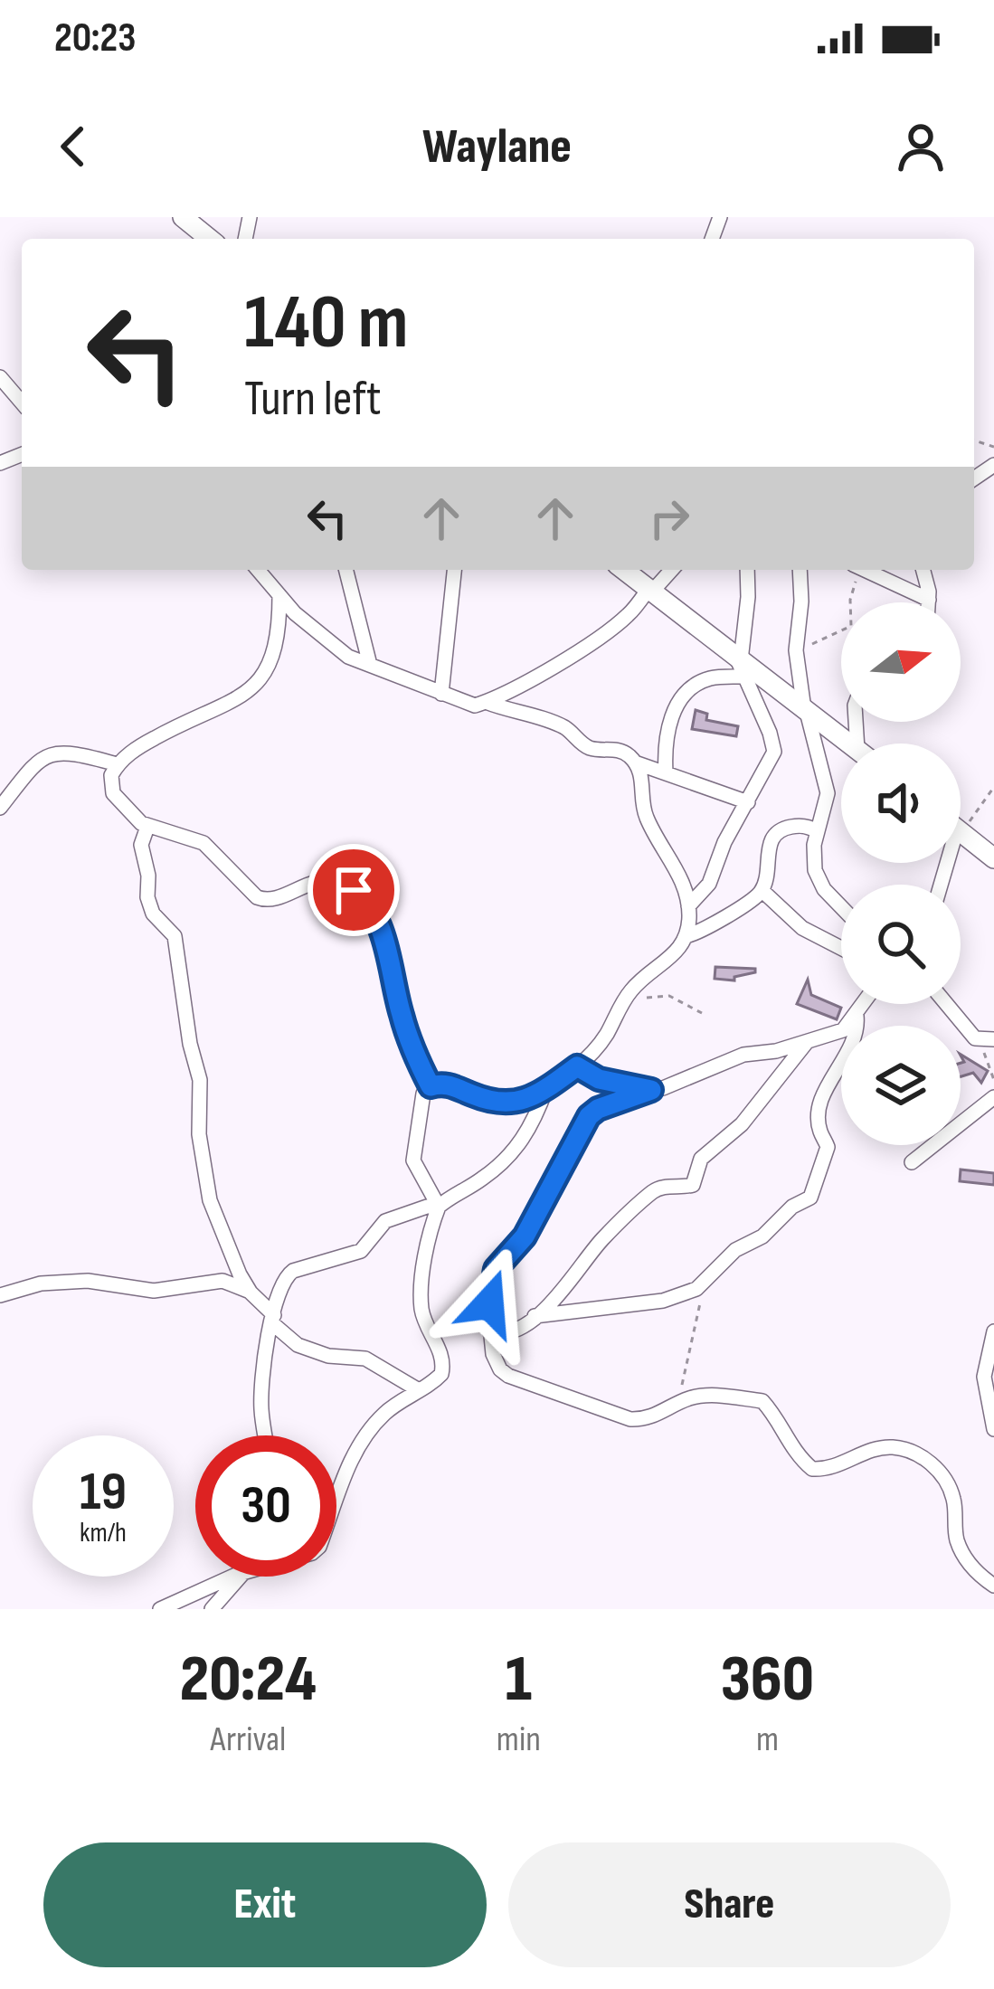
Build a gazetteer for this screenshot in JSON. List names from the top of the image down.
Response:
{
  "north": "right",
  "page": {
    "status": "20:23",
    "header": "Waylane",
    "turn": ["140 m", "Turn left"],
    "speed": "19 km/h",
    "limit": "30",
    "eta": [
      "20:24",
      "Arrival",
      "1",
      "min",
      "360",
      "m"
    ],
    "buttons": ["Exit", "Share"]
  }
}
